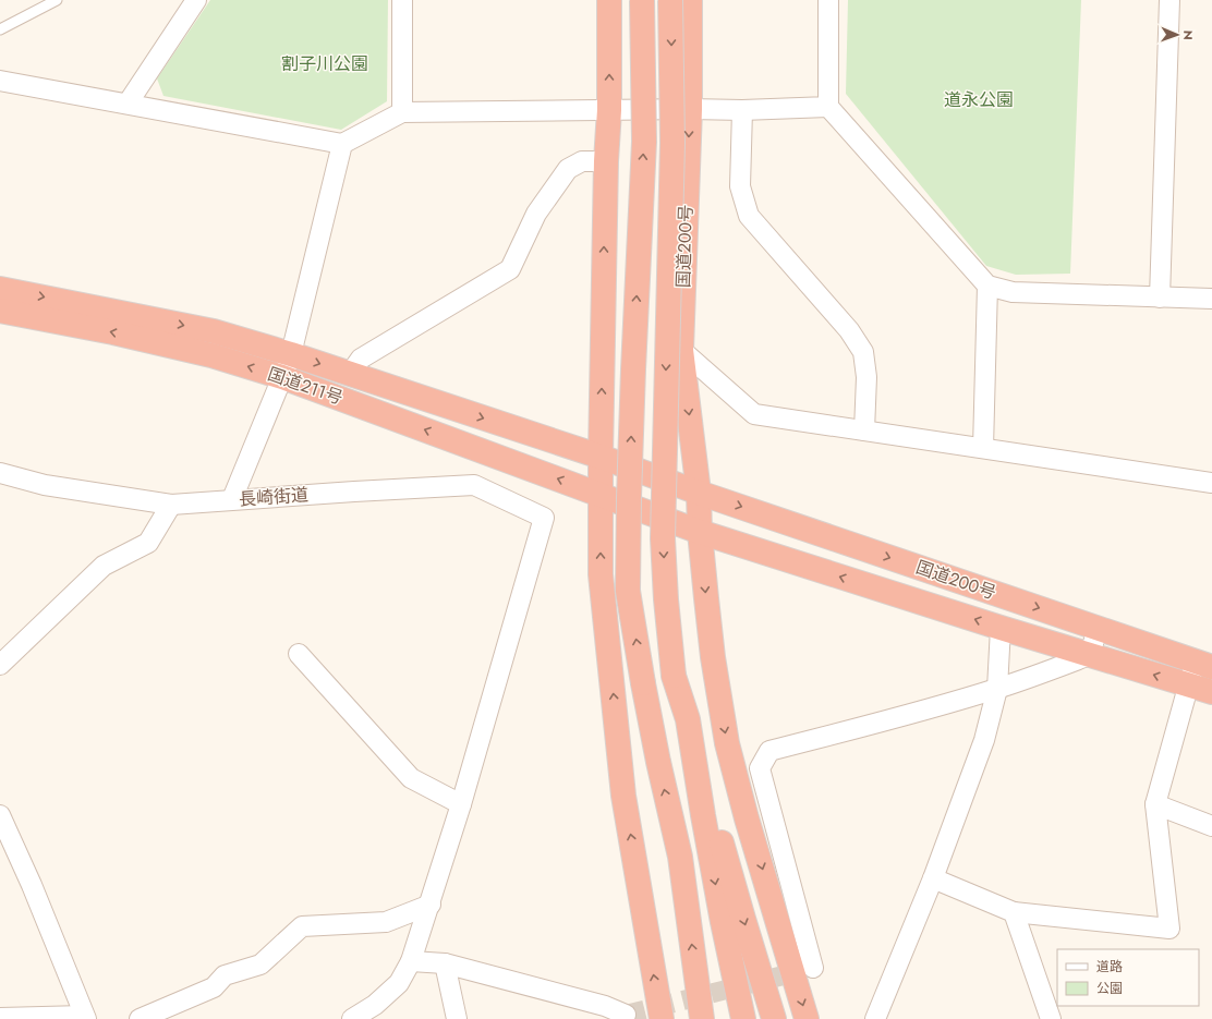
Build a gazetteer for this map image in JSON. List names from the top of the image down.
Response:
{
  "streets": {
    "highway": ["国道200号", "国道211号"],
    "street": ["長崎街道"]
  },
  "crossings": [
    ["国道200号", "国道211号"]
  ],
  "parks": ["割子川公園", "道永公園"],
  "legend": ["道路", "公園"],
  "north": "right"
}
